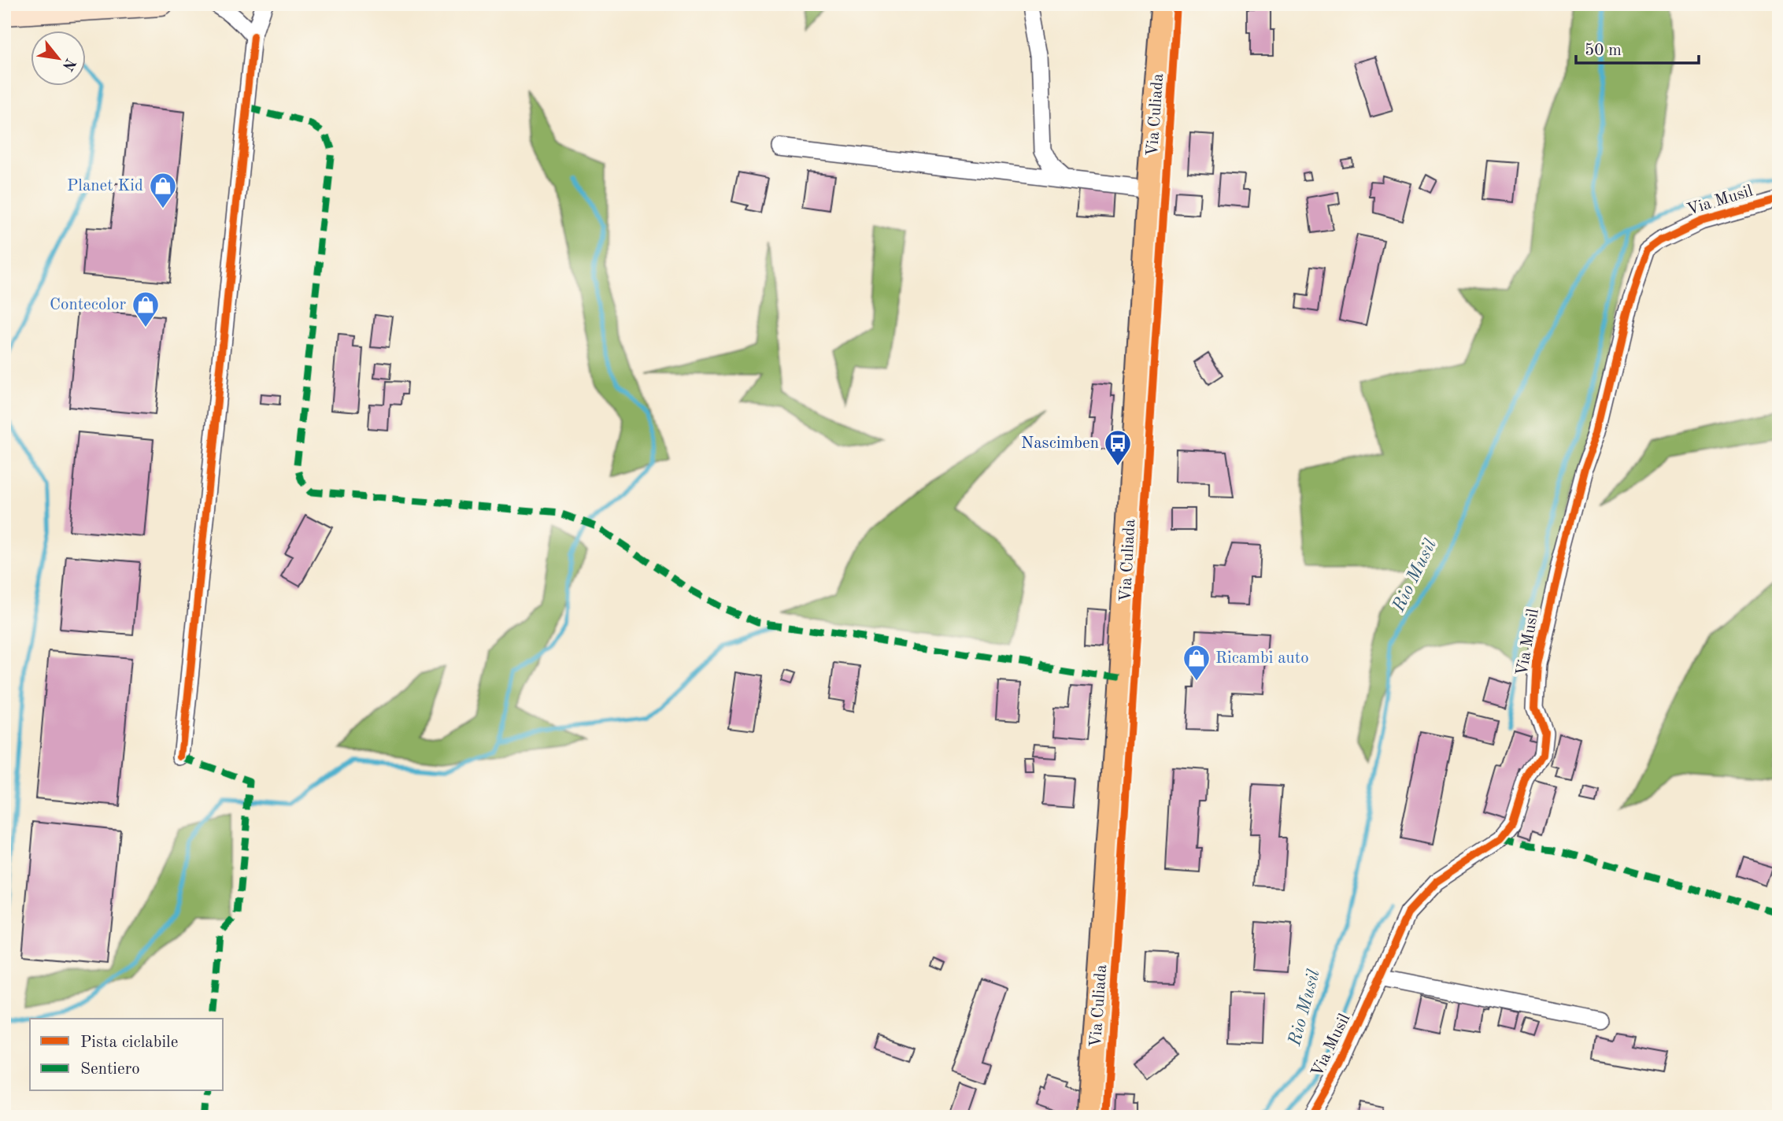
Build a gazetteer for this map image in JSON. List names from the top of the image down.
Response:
{
  "streets": {
    "main road": ["Via Culiada"],
    "street": ["Via Musil"]
  },
  "water": ["Rio Musil"],
  "places": {
    "shop": ["Planet Kid", "Contecolor", "Ricambi auto"],
    "bus stop": ["Nascimben"]
  },
  "legend": ["Pista ciclabile", "Sentiero"],
  "scale_bar": "50 m",
  "north": "bottom right"
}
